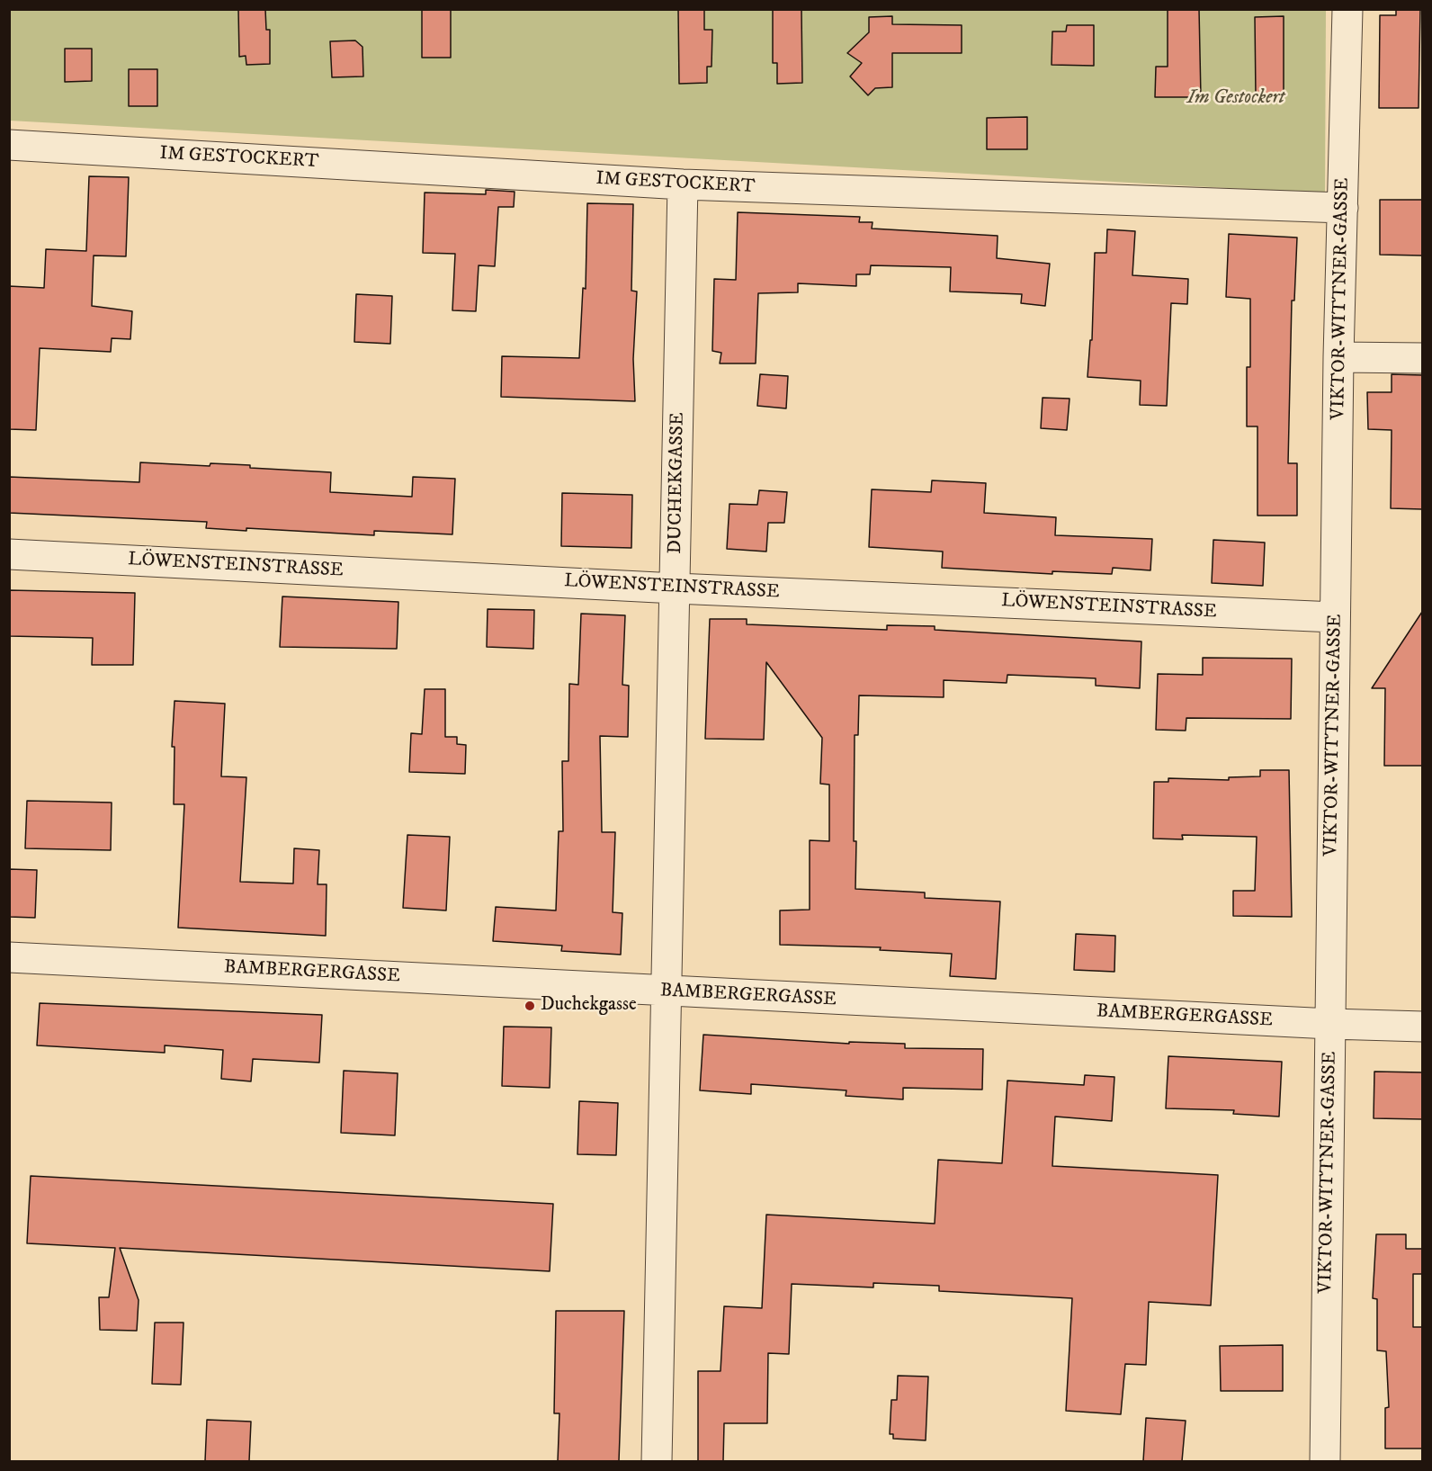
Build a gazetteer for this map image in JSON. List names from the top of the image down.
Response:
{
  "streets": {
    "street": [
      "IM GESTOCKERT",
      "VIKTOR-WITTNER-GASSE",
      "DUCHEKGASSE",
      "LÖWENSTEINSTRASSE",
      "BAMBERGERGASSE"
    ]
  },
  "crossings": [
    ["IM GESTOCKERT", "VIKTOR-WITTNER-GASSE"],
    ["IM GESTOCKERT", "DUCHEKGASSE"],
    ["VIKTOR-WITTNER-GASSE", "LÖWENSTEINSTRASSE"],
    ["VIKTOR-WITTNER-GASSE", "BAMBERGERGASSE"],
    ["DUCHEKGASSE", "LÖWENSTEINSTRASSE"],
    ["DUCHEKGASSE", "BAMBERGERGASSE"]
  ],
  "parks": ["Im Gestockert"],
  "places": ["Duchekgasse"]
}
